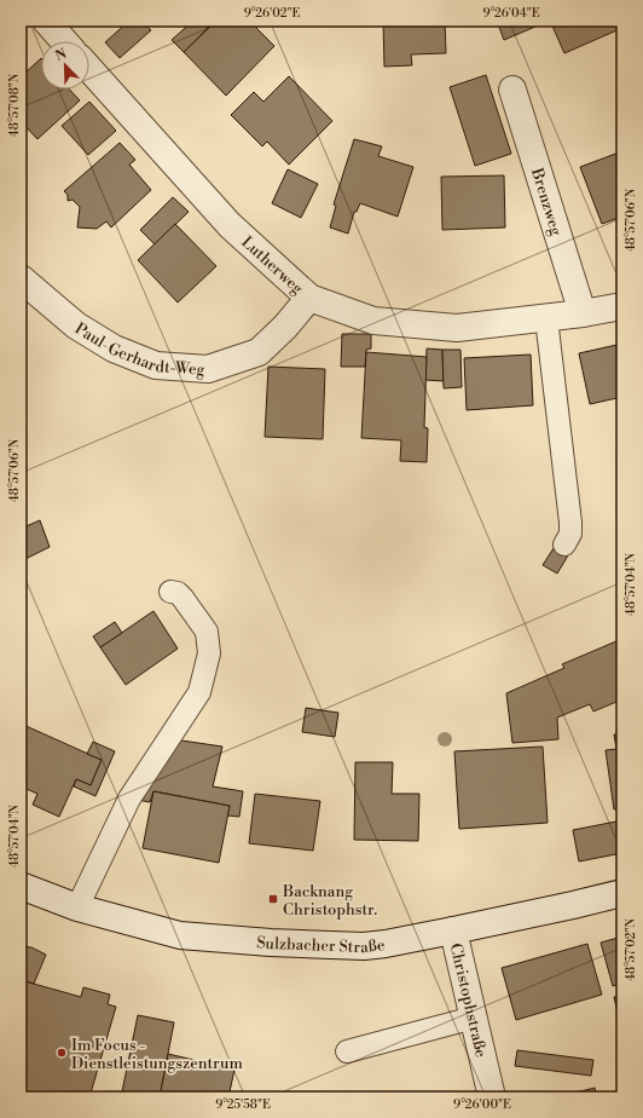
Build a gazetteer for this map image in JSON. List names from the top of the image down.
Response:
{
  "streets": {
    "street": [
      "Brenzweg",
      "Lutherweg",
      "Paul-Gerhardt-Weg",
      "Sulzbacher Straße",
      "Christophstraße"
    ]
  },
  "crossings": [
    ["Brenzweg", "Lutherweg"],
    ["Lutherweg", "Paul-Gerhardt-Weg"],
    ["Sulzbacher Straße", "Christophstraße"]
  ],
  "places": {
    "transit": ["Backnang Christophstr."],
    "other": ["Im Focus - Dienstleistungszentrum"]
  },
  "north": "top left",
  "coordinates": [
    "9°26'02\"E",
    "9°26'04\"E",
    "48°57'08\"N",
    "48°57'06\"N",
    "48°57'04\"N",
    "48°57'02\"N",
    "9°25'58\"E",
    "9°26'00\"E"
  ]
}
